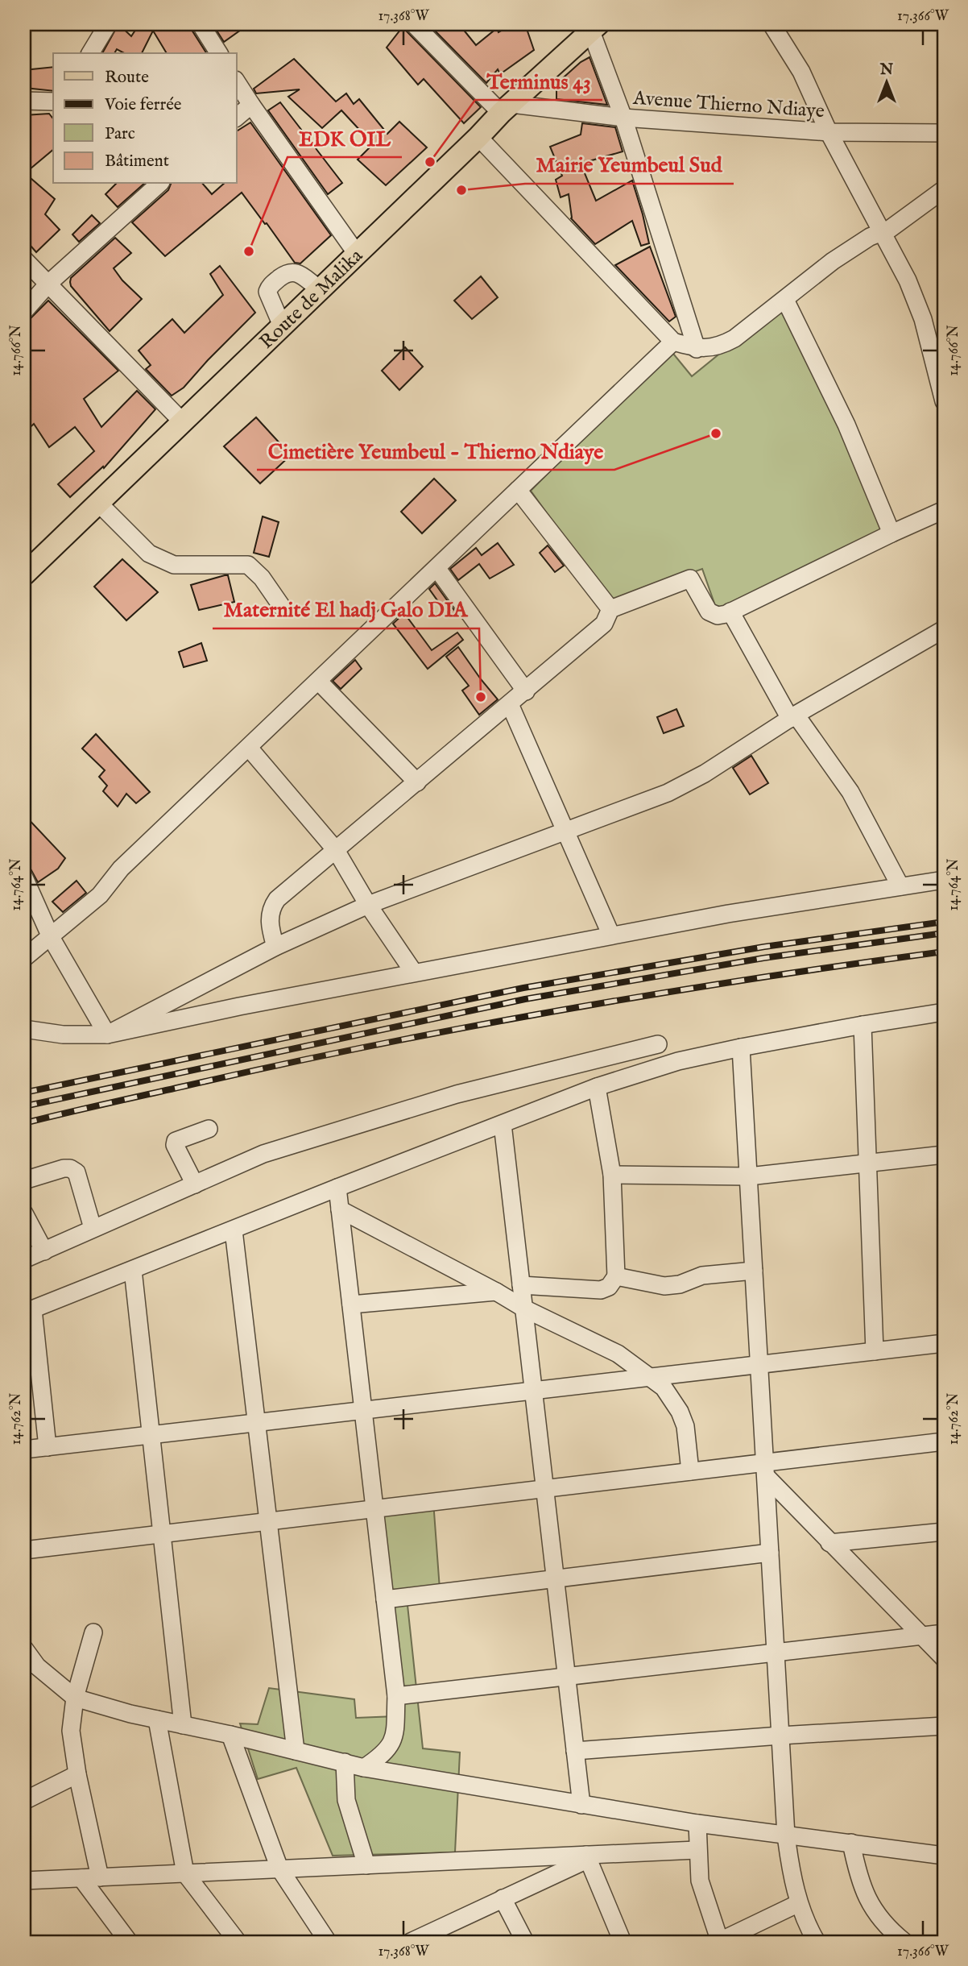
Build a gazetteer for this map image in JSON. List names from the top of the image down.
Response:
{
  "streets": {
    "main road": ["Route de Malika"],
    "street": ["Avenue Thierno Ndiaye"]
  },
  "crossings": [
    ["Avenue Thierno Ndiaye", "Route de Malika"]
  ],
  "places": [
    "Terminus 43",
    "Mairie Yeumbeul Sud",
    "EDK OIL",
    "Cimetière Yeumbeul - Thierno Ndiaye",
    "Maternité El hadj Galo DIA"
  ],
  "legend": [
    "Route",
    "Voie ferrée",
    "Parc",
    "Bâtiment"
  ],
  "north": "top",
  "coordinates": [
    "17.368°W",
    "17.366°W",
    "14.766°N",
    "14.764°N",
    "14.762°N"
  ]
}
